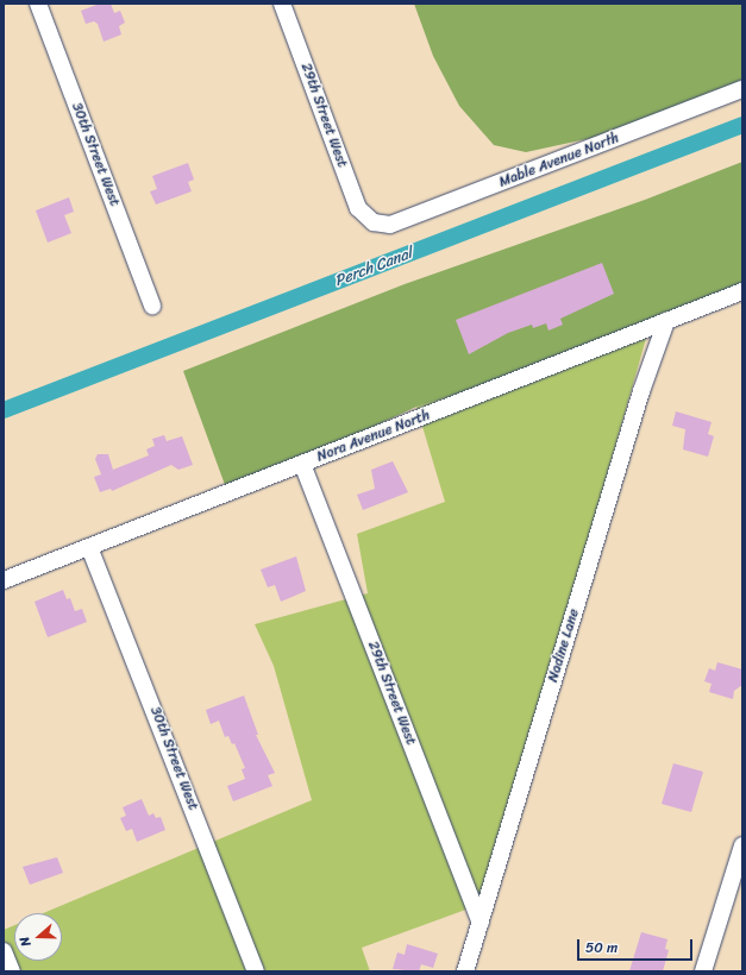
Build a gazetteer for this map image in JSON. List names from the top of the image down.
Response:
{
  "streets": {
    "street": [
      "29th Street West",
      "30th Street West",
      "Mable Avenue North",
      "Nora Avenue North",
      "Nadine Lane"
    ]
  },
  "crossings": [
    ["29th Street West", "Mable Avenue North"],
    ["29th Street West", "Nora Avenue North"],
    ["29th Street West", "Nadine Lane"],
    ["30th Street West", "Nora Avenue North"],
    ["Nora Avenue North", "Nadine Lane"]
  ],
  "water": ["Perch Canal"],
  "scale_bar": "50 m",
  "north": "left"
}
